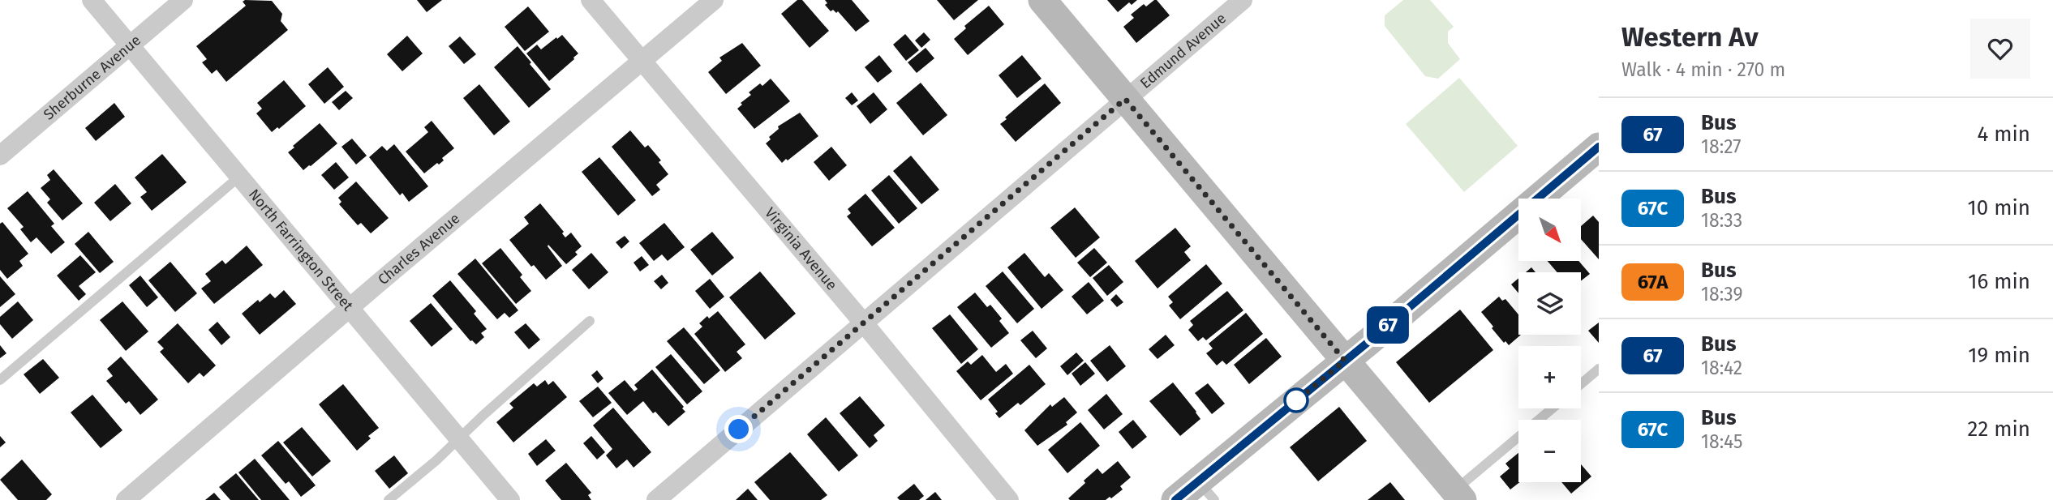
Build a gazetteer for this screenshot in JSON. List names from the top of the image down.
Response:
{
  "streets": {
    "street": [
      "Edmund Avenue",
      "Sherburne Avenue",
      "Charles Avenue",
      "Virginia Avenue",
      "North Farrington Street"
    ]
  },
  "crossings": [
    ["Edmund Avenue", "Virginia Avenue"],
    ["Sherburne Avenue", "North Farrington Street"],
    ["Charles Avenue", "Virginia Avenue"],
    ["Charles Avenue", "North Farrington Street"]
  ],
  "lines": ["bus line 67"],
  "north": "bottom right",
  "page": {
    "on_map": "67",
    "heading": ["Western Av", "Walk · 4 min · 270 m"],
    "list": [
      {
        "mark": "67",
        "name": "Bus",
        "note": "18:27",
        "value": "4 min"
      },
      {
        "mark": "67C",
        "name": "Bus",
        "note": "18:33",
        "value": "10 min"
      },
      {
        "mark": "67A",
        "name": "Bus",
        "note": "18:39",
        "value": "16 min"
      },
      {
        "mark": "67",
        "name": "Bus",
        "note": "18:42",
        "value": "19 min"
      },
      {
        "mark": "67C",
        "name": "Bus",
        "note": "18:45",
        "value": "22 min"
      }
    ],
    "map_buttons": ["+", "−"]
  }
}
